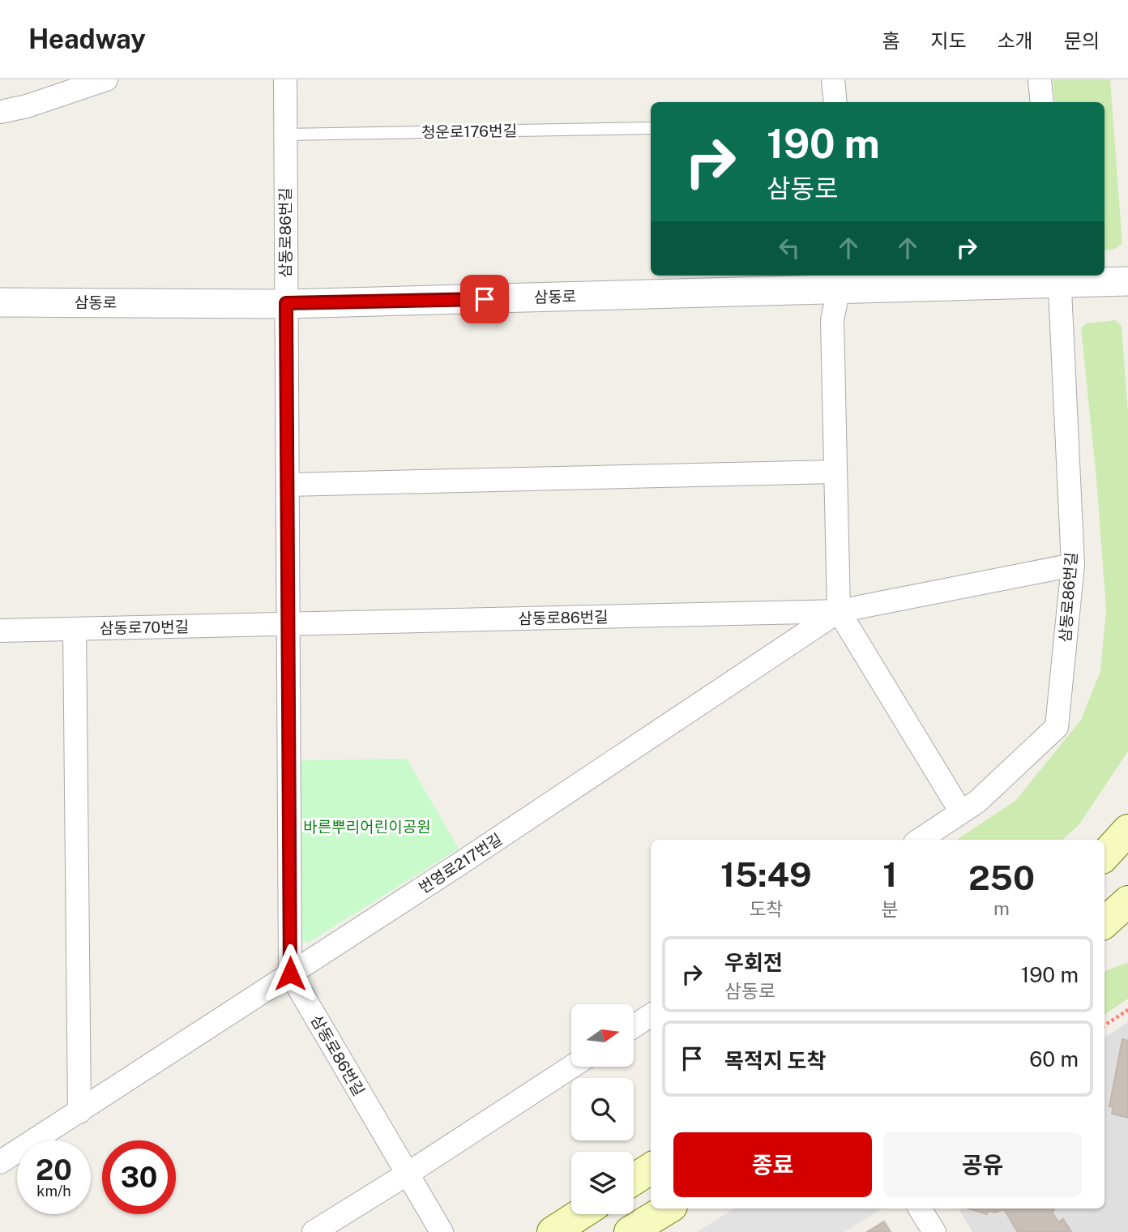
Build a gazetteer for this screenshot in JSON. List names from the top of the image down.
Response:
{
  "streets": {
    "street": [
      "삼동로86번길",
      "삼동로",
      "삼동로70번길",
      "번영로217번길"
    ],
    "lane": ["청운로176번길"]
  },
  "crossings": [
    ["청운로176번길", "삼동로86번길"],
    ["삼동로86번길", "삼동로"],
    ["삼동로86번길", "삼동로70번길"],
    ["삼동로86번길", "번영로217번길"]
  ],
  "parks": ["바른뿌리어린이공원"],
  "north": "right",
  "page": {
    "header": "Headway",
    "nav": [
      "홈",
      "지도",
      "소개",
      "문의"
    ],
    "turn": ["190 m", "삼동로"],
    "eta": [
      "15:49",
      "도착",
      "1",
      "분",
      "250",
      "m"
    ],
    "list": [
      {
        "name": "우회전",
        "note": "삼동로",
        "value": "190 m"
      },
      {
        "name": "목적지 도착",
        "value": "60 m"
      }
    ],
    "buttons": ["종료", "공유"],
    "speed": "20 km/h",
    "limit": "30"
  }
}
